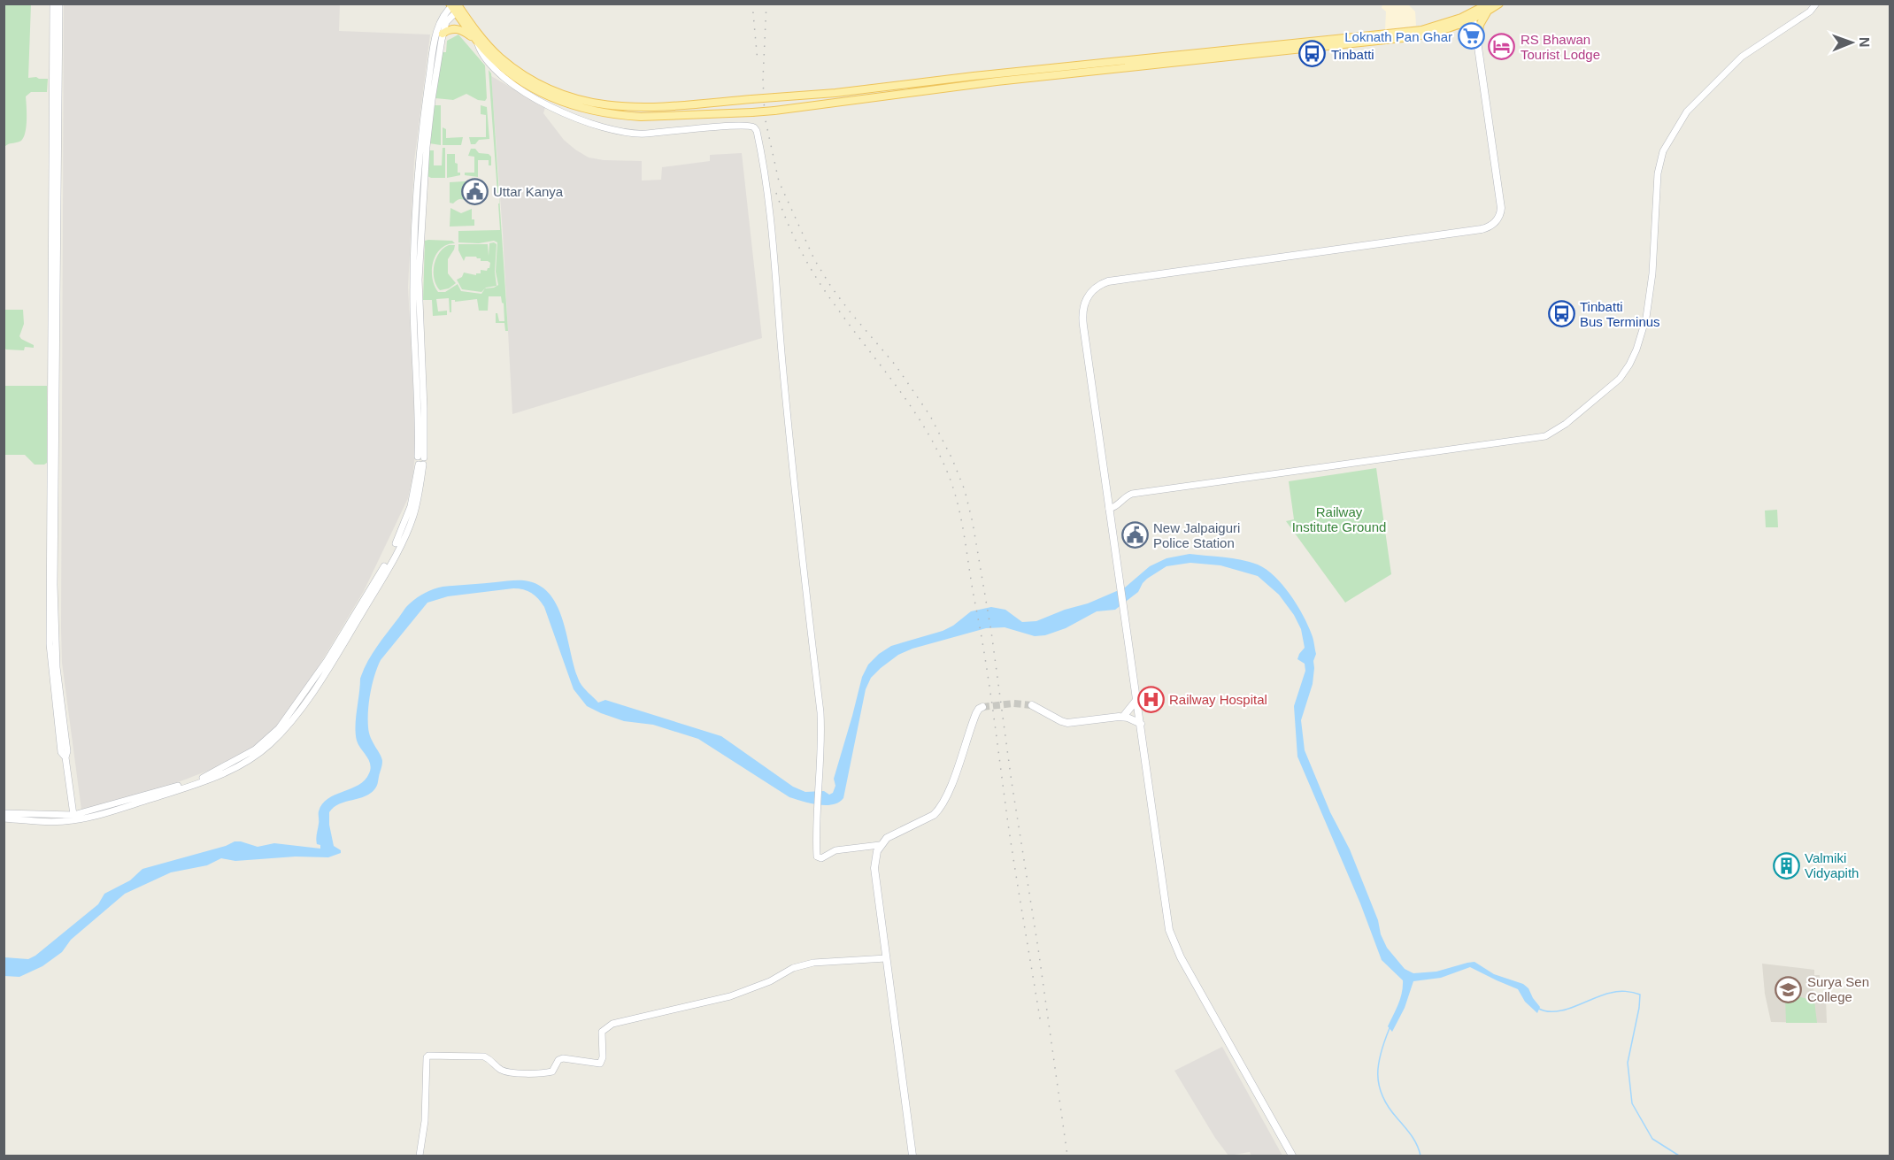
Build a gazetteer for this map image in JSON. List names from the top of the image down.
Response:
{
  "parks": ["Railway Institute Ground"],
  "places": {
    "supermarket": ["Loknath Pan Ghar"],
    "hotel": ["RS Bhawan Tourist Lodge"],
    "bus stop": ["Tinbatti", "Tinbatti Bus Terminus"],
    "public building": ["Uttar Kanya", "New Jalpaiguri Police Station"],
    "hospital": ["Railway Hospital"],
    "building": ["Valmiki Vidyapith"],
    "school or university": ["Surya Sen College"]
  },
  "north": "right"
}
